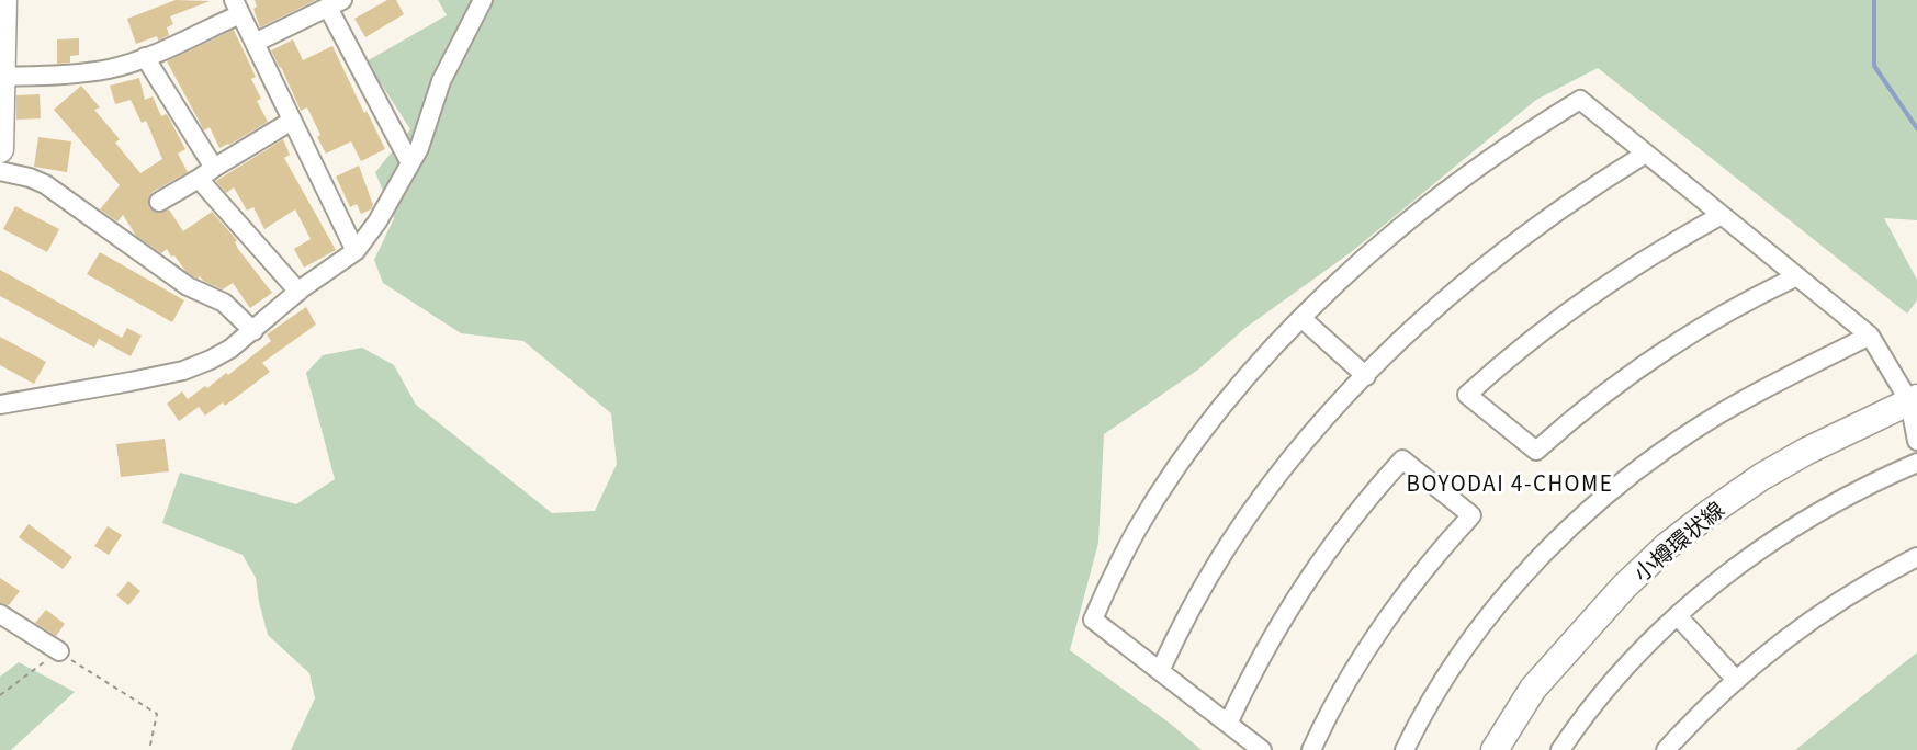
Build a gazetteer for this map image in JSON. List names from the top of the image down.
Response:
{
  "streets": {
    "main road": ["小樽環状線"]
  },
  "districts": ["BOYODAI 4-CHOME"]
}
